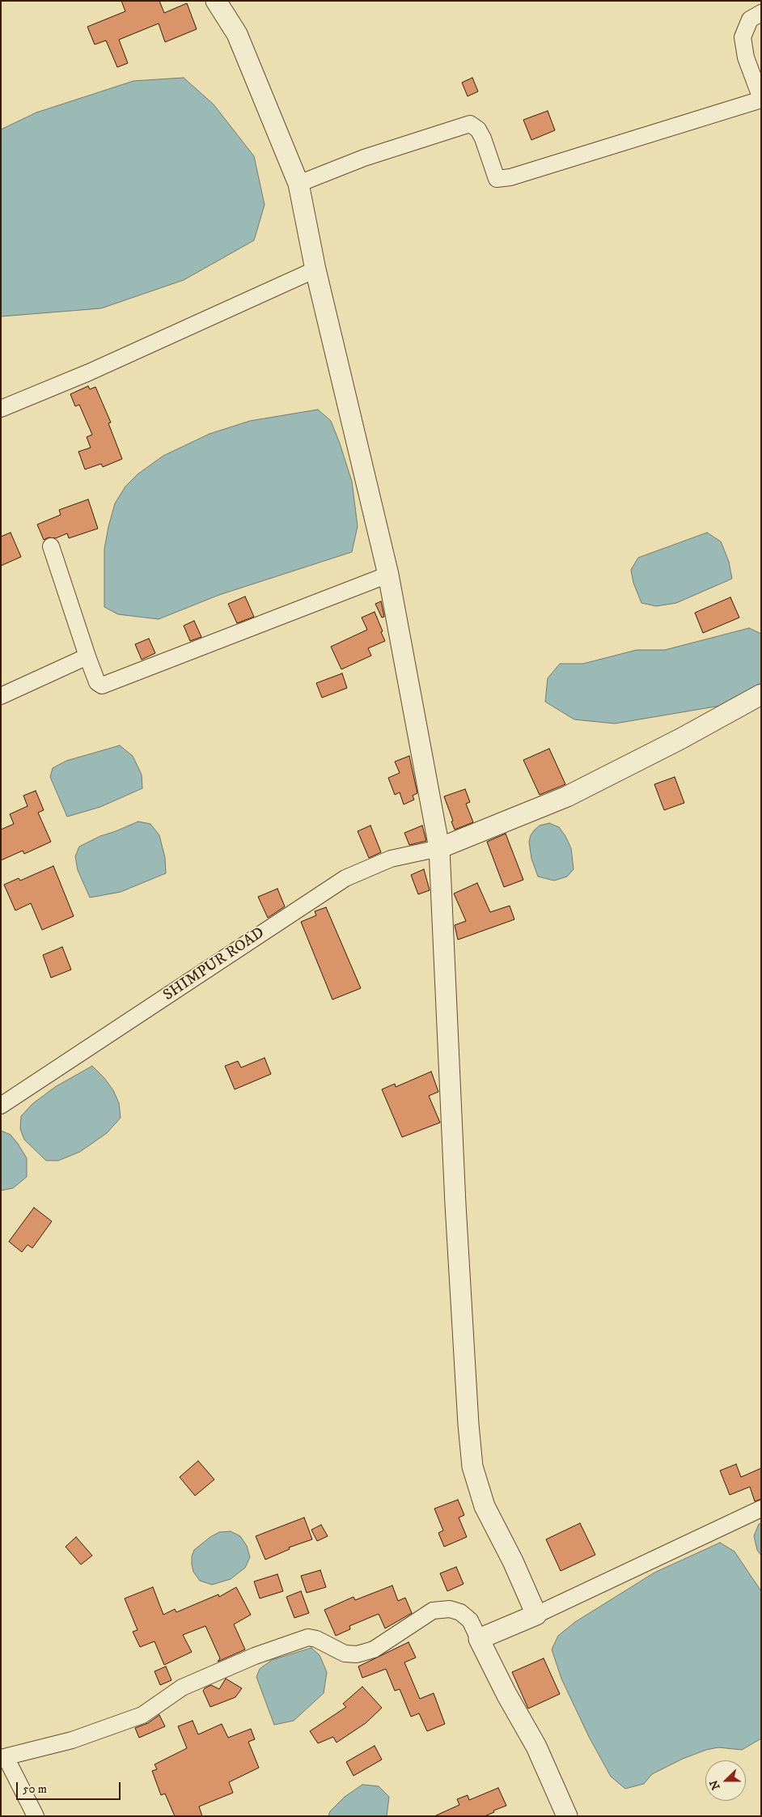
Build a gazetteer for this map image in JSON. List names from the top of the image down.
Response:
{
  "streets": {
    "street": ["SHIMPUR ROAD"]
  },
  "scale_bar": "50 m",
  "north": "left"
}
